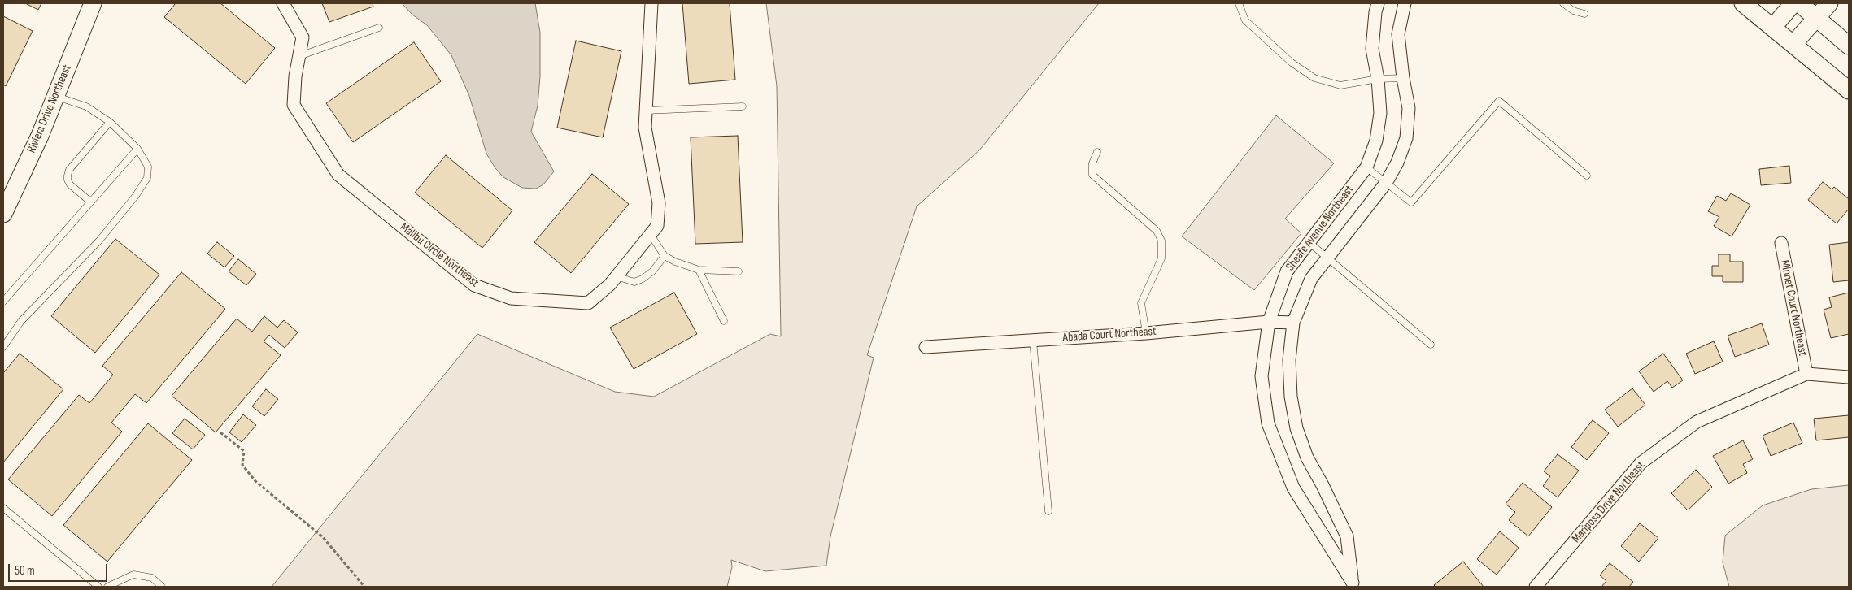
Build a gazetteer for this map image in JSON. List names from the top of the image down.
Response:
{
  "streets": {
    "street": [
      "Riviera Drive Northeast",
      "Sheafe Avenue Northeast",
      "Malibu Circle Northeast",
      "Minnet Court Northeast",
      "Abada Court Northeast",
      "Mariposa Drive Northeast"
    ]
  },
  "crossings": [
    ["Sheafe Avenue Northeast", "Abada Court Northeast"],
    ["Minnet Court Northeast", "Mariposa Drive Northeast"]
  ],
  "scale_bar": "50 m"
}
